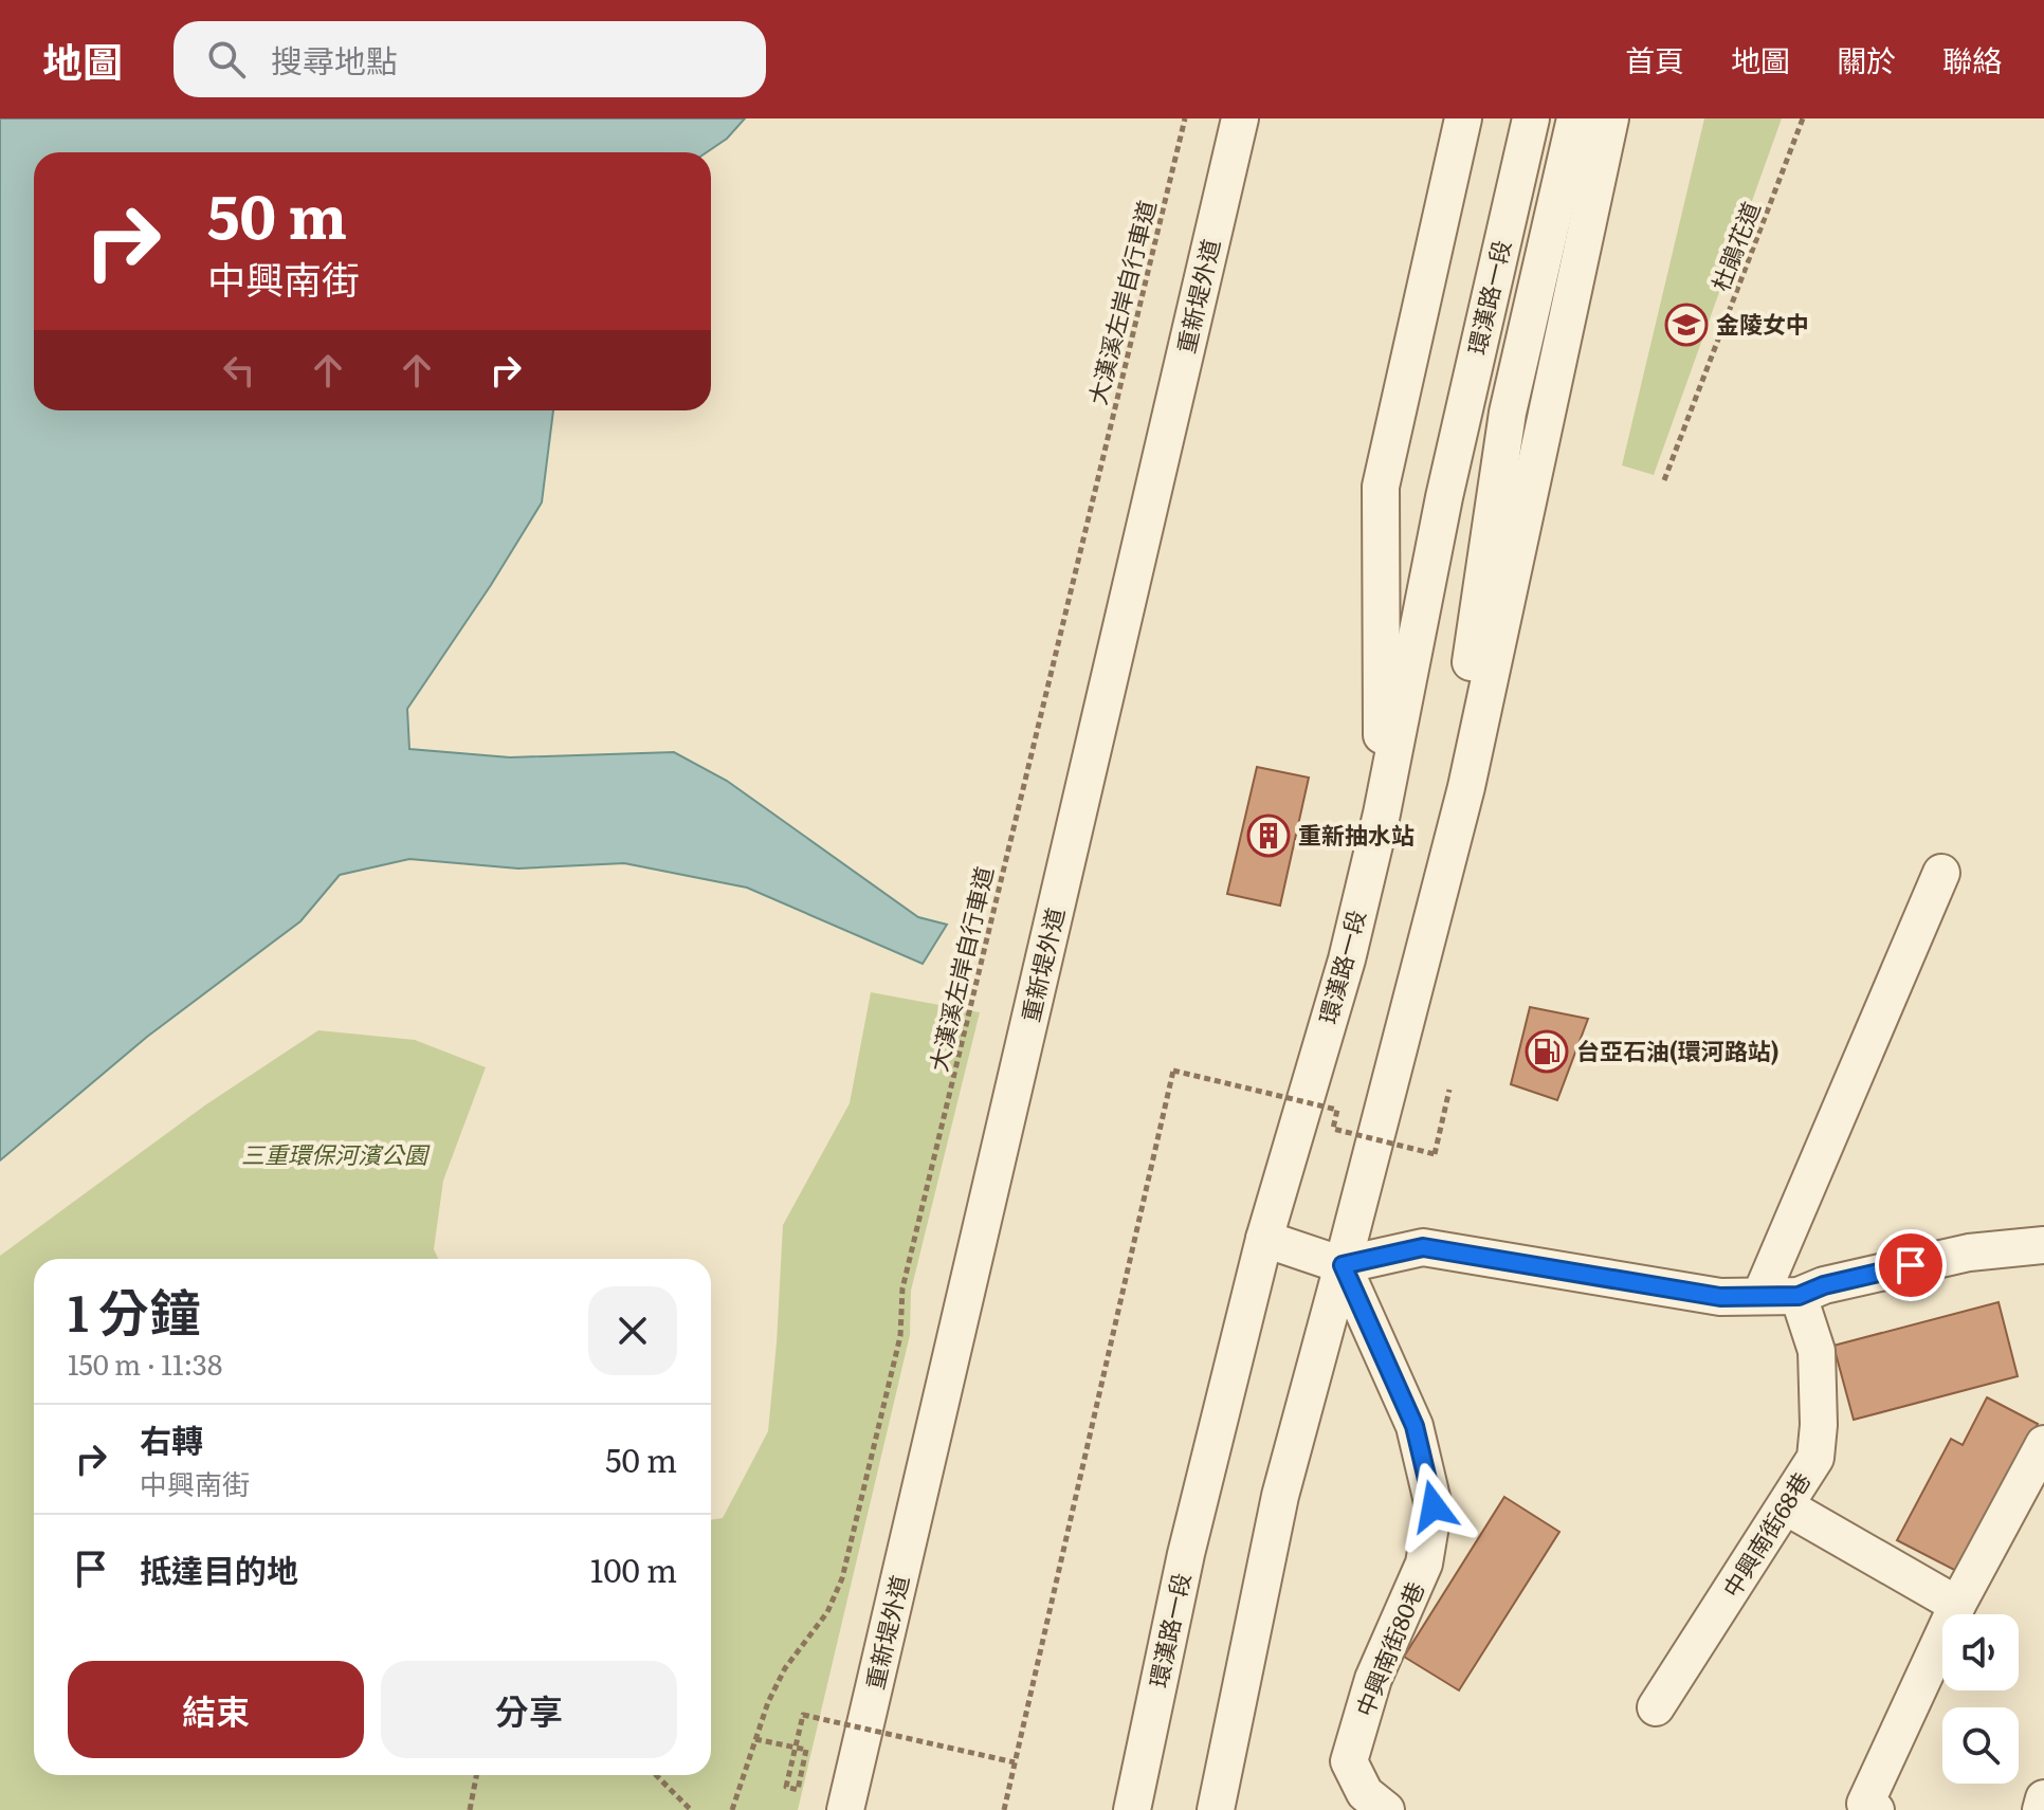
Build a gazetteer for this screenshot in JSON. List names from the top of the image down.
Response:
{
  "streets": {
    "street": [
      "重新堤外道",
      "環漢路一段",
      "中興南街68巷",
      "中興南街80巷"
    ],
    "path": ["杜鵑花道", "大漢溪左岸自行車道"]
  },
  "parks": ["三重環保河濱公園"],
  "places": {
    "school or university": ["金陵女中"],
    "building": ["重新抽水站"],
    "fuel station": ["台亞石油(環河路站)"]
  },
  "page": {
    "header": "地圖",
    "search": "搜尋地點",
    "nav": [
      "首頁",
      "地圖",
      "關於",
      "聯絡"
    ],
    "turn": ["50 m", "中興南街"],
    "heading": ["1 分鐘", "150 m · 11:38"],
    "list": [
      {
        "name": "右轉",
        "note": "中興南街",
        "value": "50 m"
      },
      {
        "name": "抵達目的地",
        "value": "100 m"
      }
    ],
    "buttons": ["結束", "分享"]
  }
}
